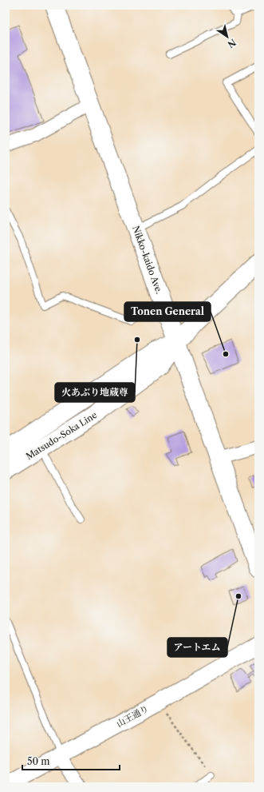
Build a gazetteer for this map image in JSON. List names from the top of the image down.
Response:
{
  "streets": {
    "main road": ["Nikko-kaido Ave.", "Matsudo-Soka Line"],
    "street": ["山王通り"]
  },
  "crossings": [
    ["Nikko-kaido Ave.", "Matsudo-Soka Line"]
  ],
  "places": ["火あぶり地蔵尊", "Tonen General", "アートエム"],
  "scale_bar": "50 m",
  "north": "bottom right"
}
